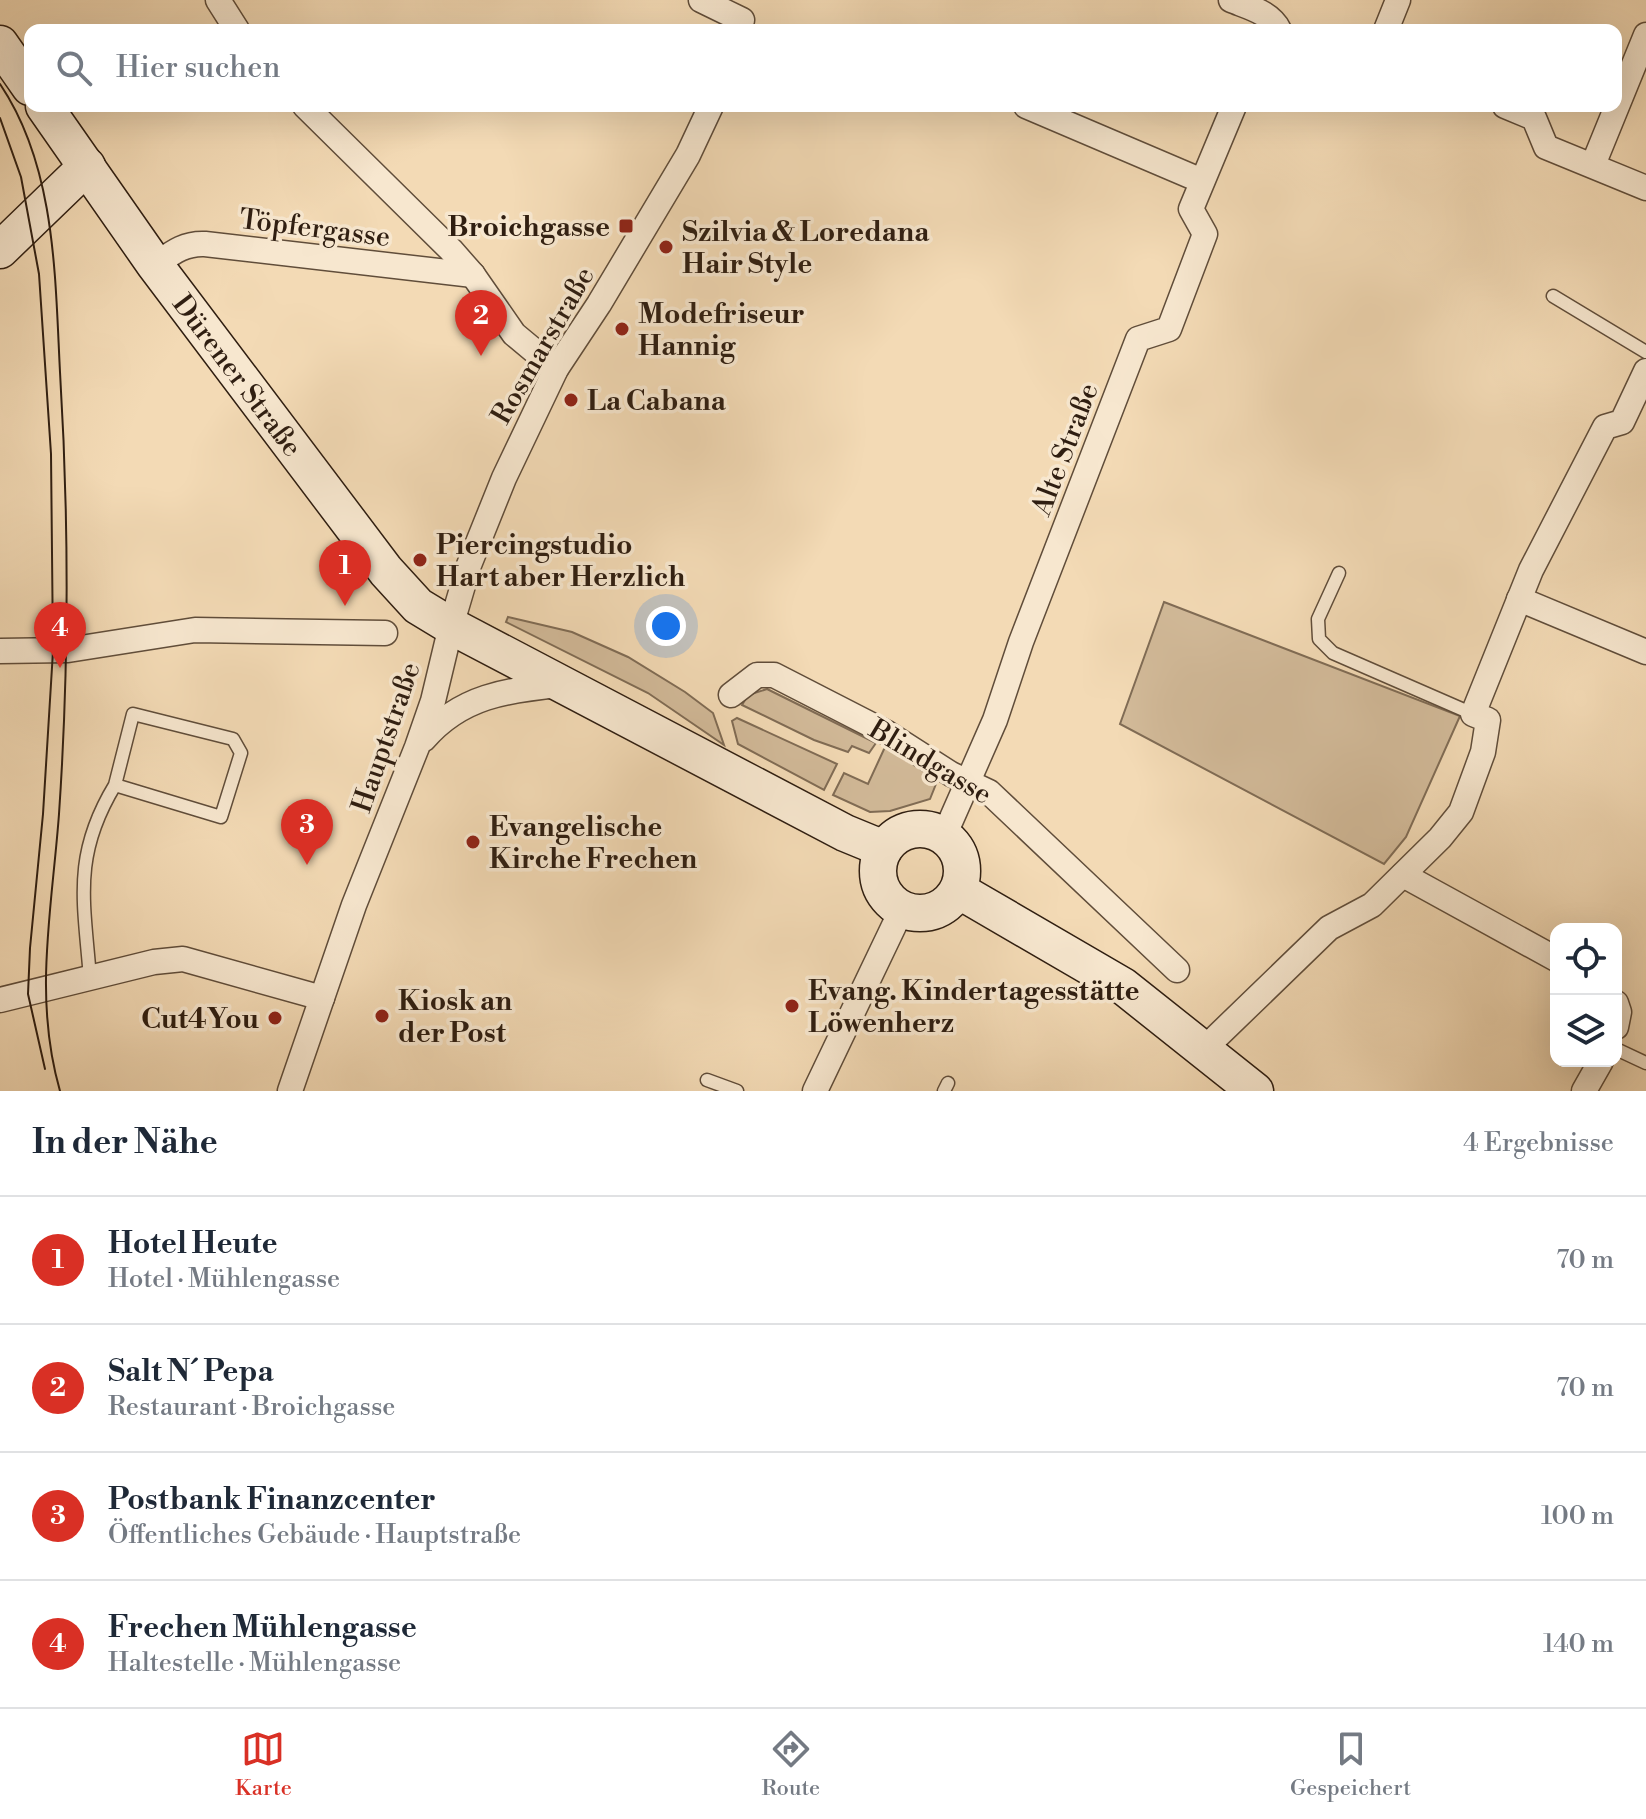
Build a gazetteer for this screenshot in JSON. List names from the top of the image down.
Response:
{
  "streets": {
    "main road": ["Dürener Straße"],
    "street": [
      "Töpfergasse",
      "Rosmarstraße",
      "Alte Straße",
      "Hauptstraße",
      "Blindgasse"
    ]
  },
  "crossings": [
    ["Töpfergasse", "Dürener Straße"],
    ["Rosmarstraße", "Dürener Straße"],
    ["Rosmarstraße", "Hauptstraße"],
    ["Dürener Straße", "Hauptstraße"],
    ["Alte Straße", "Blindgasse"]
  ],
  "places": {
    "transit": ["Broichgasse"],
    "other": [
      "Szilvia & Loredana Hair Style",
      "Modefriseur Hannig",
      "La Cabana",
      "Piercingstudio Hart aber Herzlich",
      "Evangelische Kirche Frechen",
      "Evang. Kindertagesstätte Löwenherz",
      "Kiosk an der Post",
      "Cut4You"
    ]
  },
  "page": {
    "search": "Hier suchen",
    "pins": [
      "2",
      "1",
      "4",
      "3"
    ],
    "heading": ["In der Nähe", "4 Ergebnisse"],
    "list": [
      {
        "mark": "1",
        "name": "Hotel Heute",
        "note": "Hotel · Mühlengasse",
        "value": "70 m"
      },
      {
        "mark": "2",
        "name": "Salt N´ Pepa",
        "note": "Restaurant · Broichgasse",
        "value": "70 m"
      },
      {
        "mark": "3",
        "name": "Postbank Finanzcenter",
        "note": "Öffentliches Gebäude · Hauptstraße",
        "value": "100 m"
      },
      {
        "mark": "4",
        "name": "Frechen Mühlengasse",
        "note": "Haltestelle · Mühlengasse",
        "value": "140 m"
      }
    ],
    "nav": ["Karte", "Route", "Gespeichert"]
  }
}
